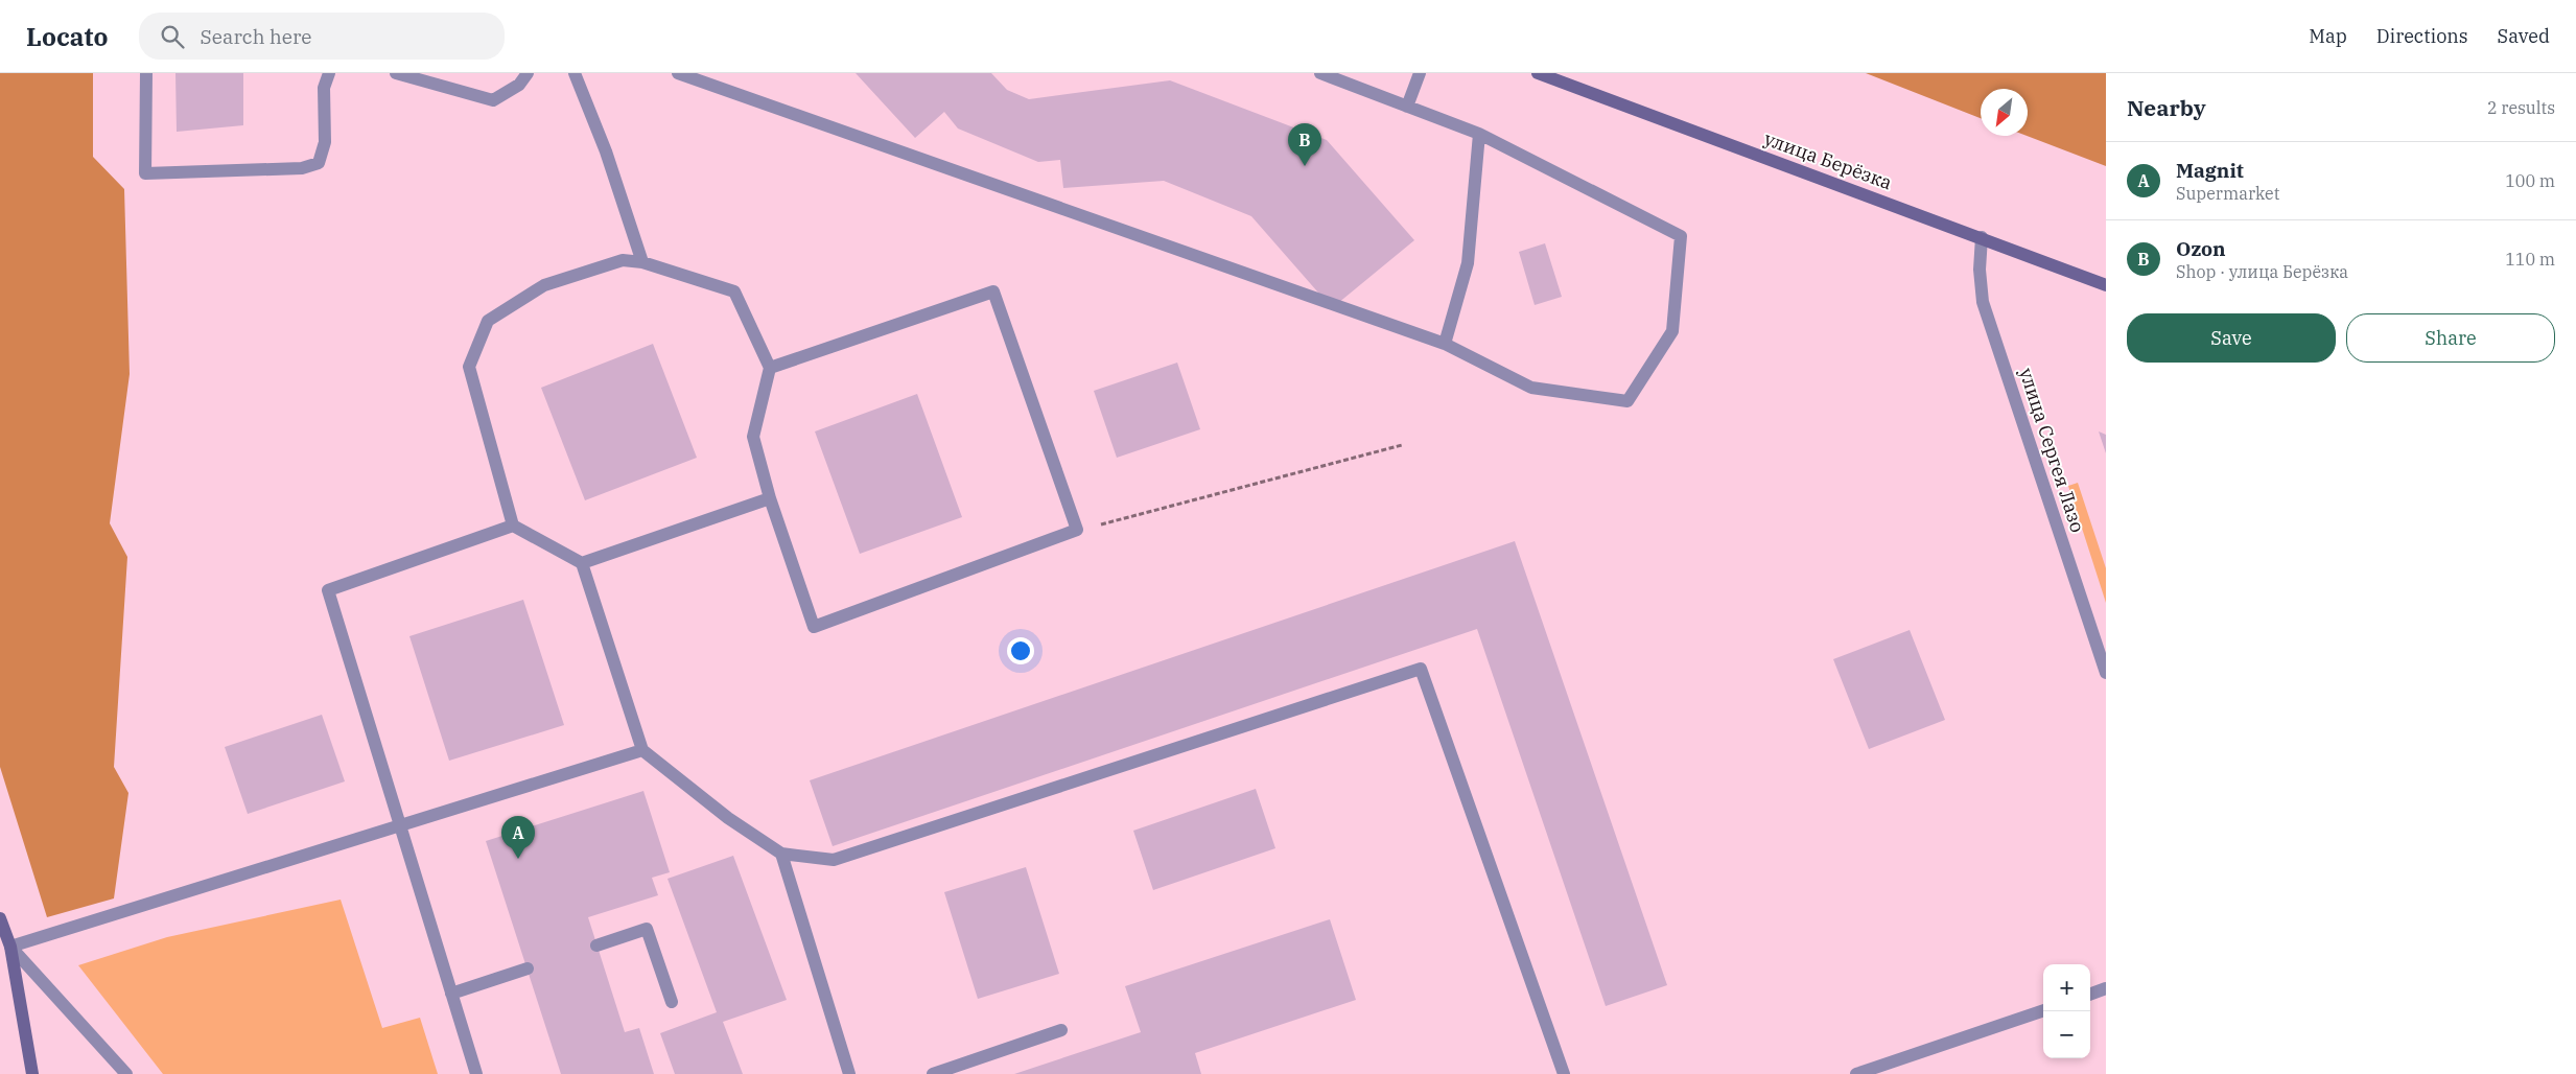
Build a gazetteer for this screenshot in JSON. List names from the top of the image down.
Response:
{
  "streets": {
    "main road": ["улица Берёзка"],
    "street": ["улица Сергея Лазо"]
  },
  "crossings": [
    ["улица Берёзка", "улица Сергея Лазо"]
  ],
  "north": "bottom left",
  "page": {
    "header": "Locato",
    "search": "Search here",
    "nav": ["Map", "Directions", "Saved"],
    "heading": ["Nearby", "2 results"],
    "pins": ["B", "A"],
    "list": [
      {
        "mark": "A",
        "name": "Magnit",
        "note": "Supermarket",
        "value": "100 m"
      },
      {
        "mark": "B",
        "name": "Ozon",
        "note": "Shop · улица Берёзка",
        "value": "110 m"
      }
    ],
    "buttons": ["Save", "Share"],
    "map_buttons": ["+", "−"]
  }
}
